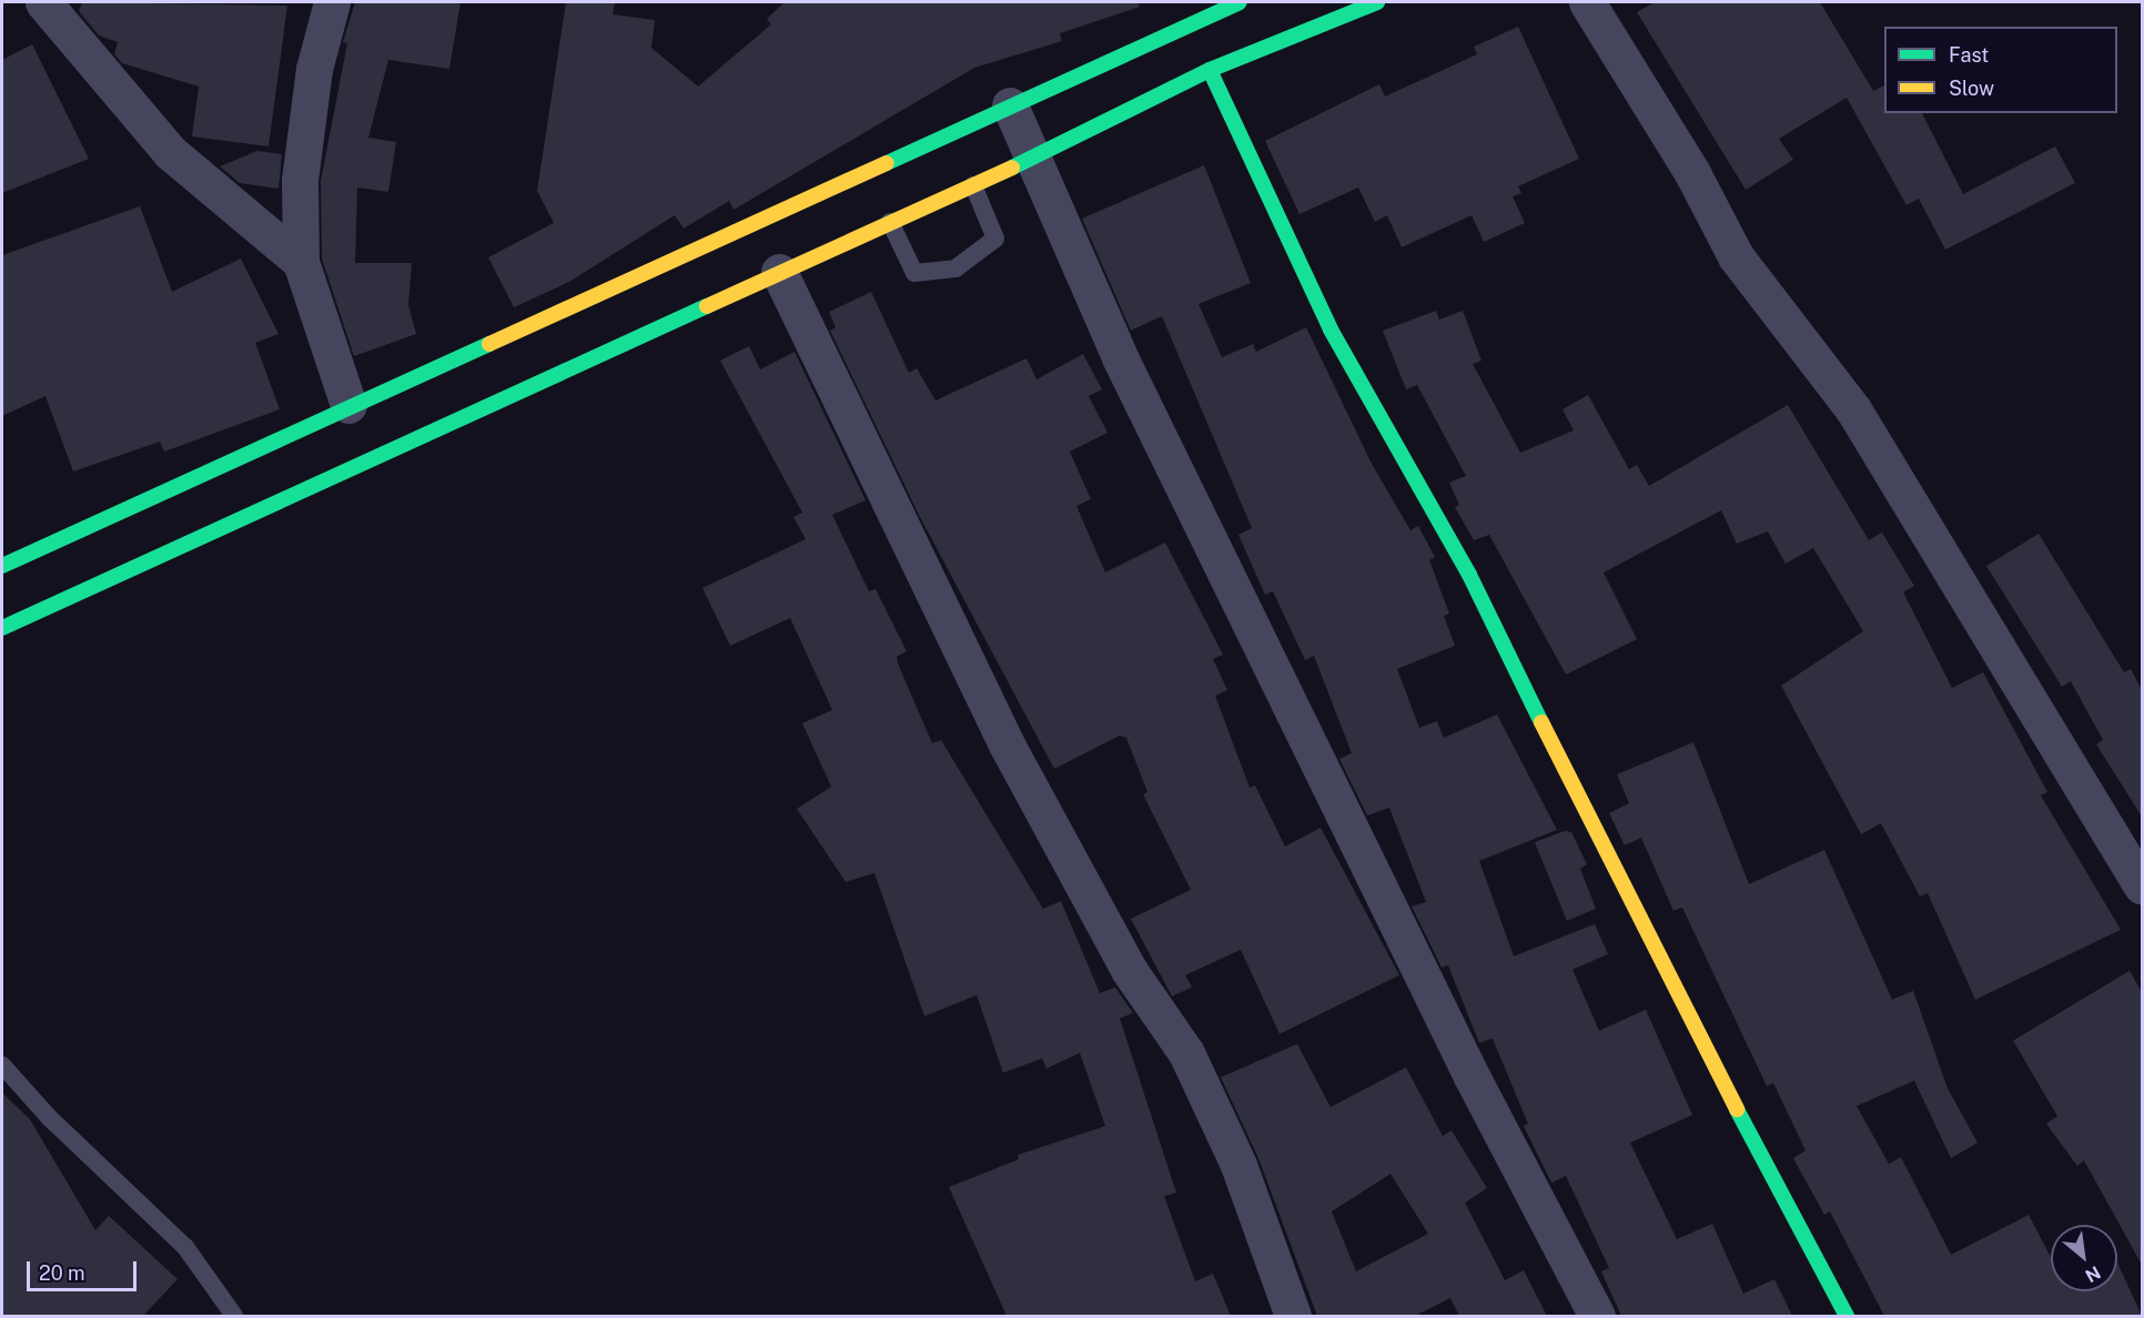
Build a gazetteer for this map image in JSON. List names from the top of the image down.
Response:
{
  "legend": ["Fast", "Slow"],
  "scale_bar": "20 m",
  "north": "bottom right"
}
